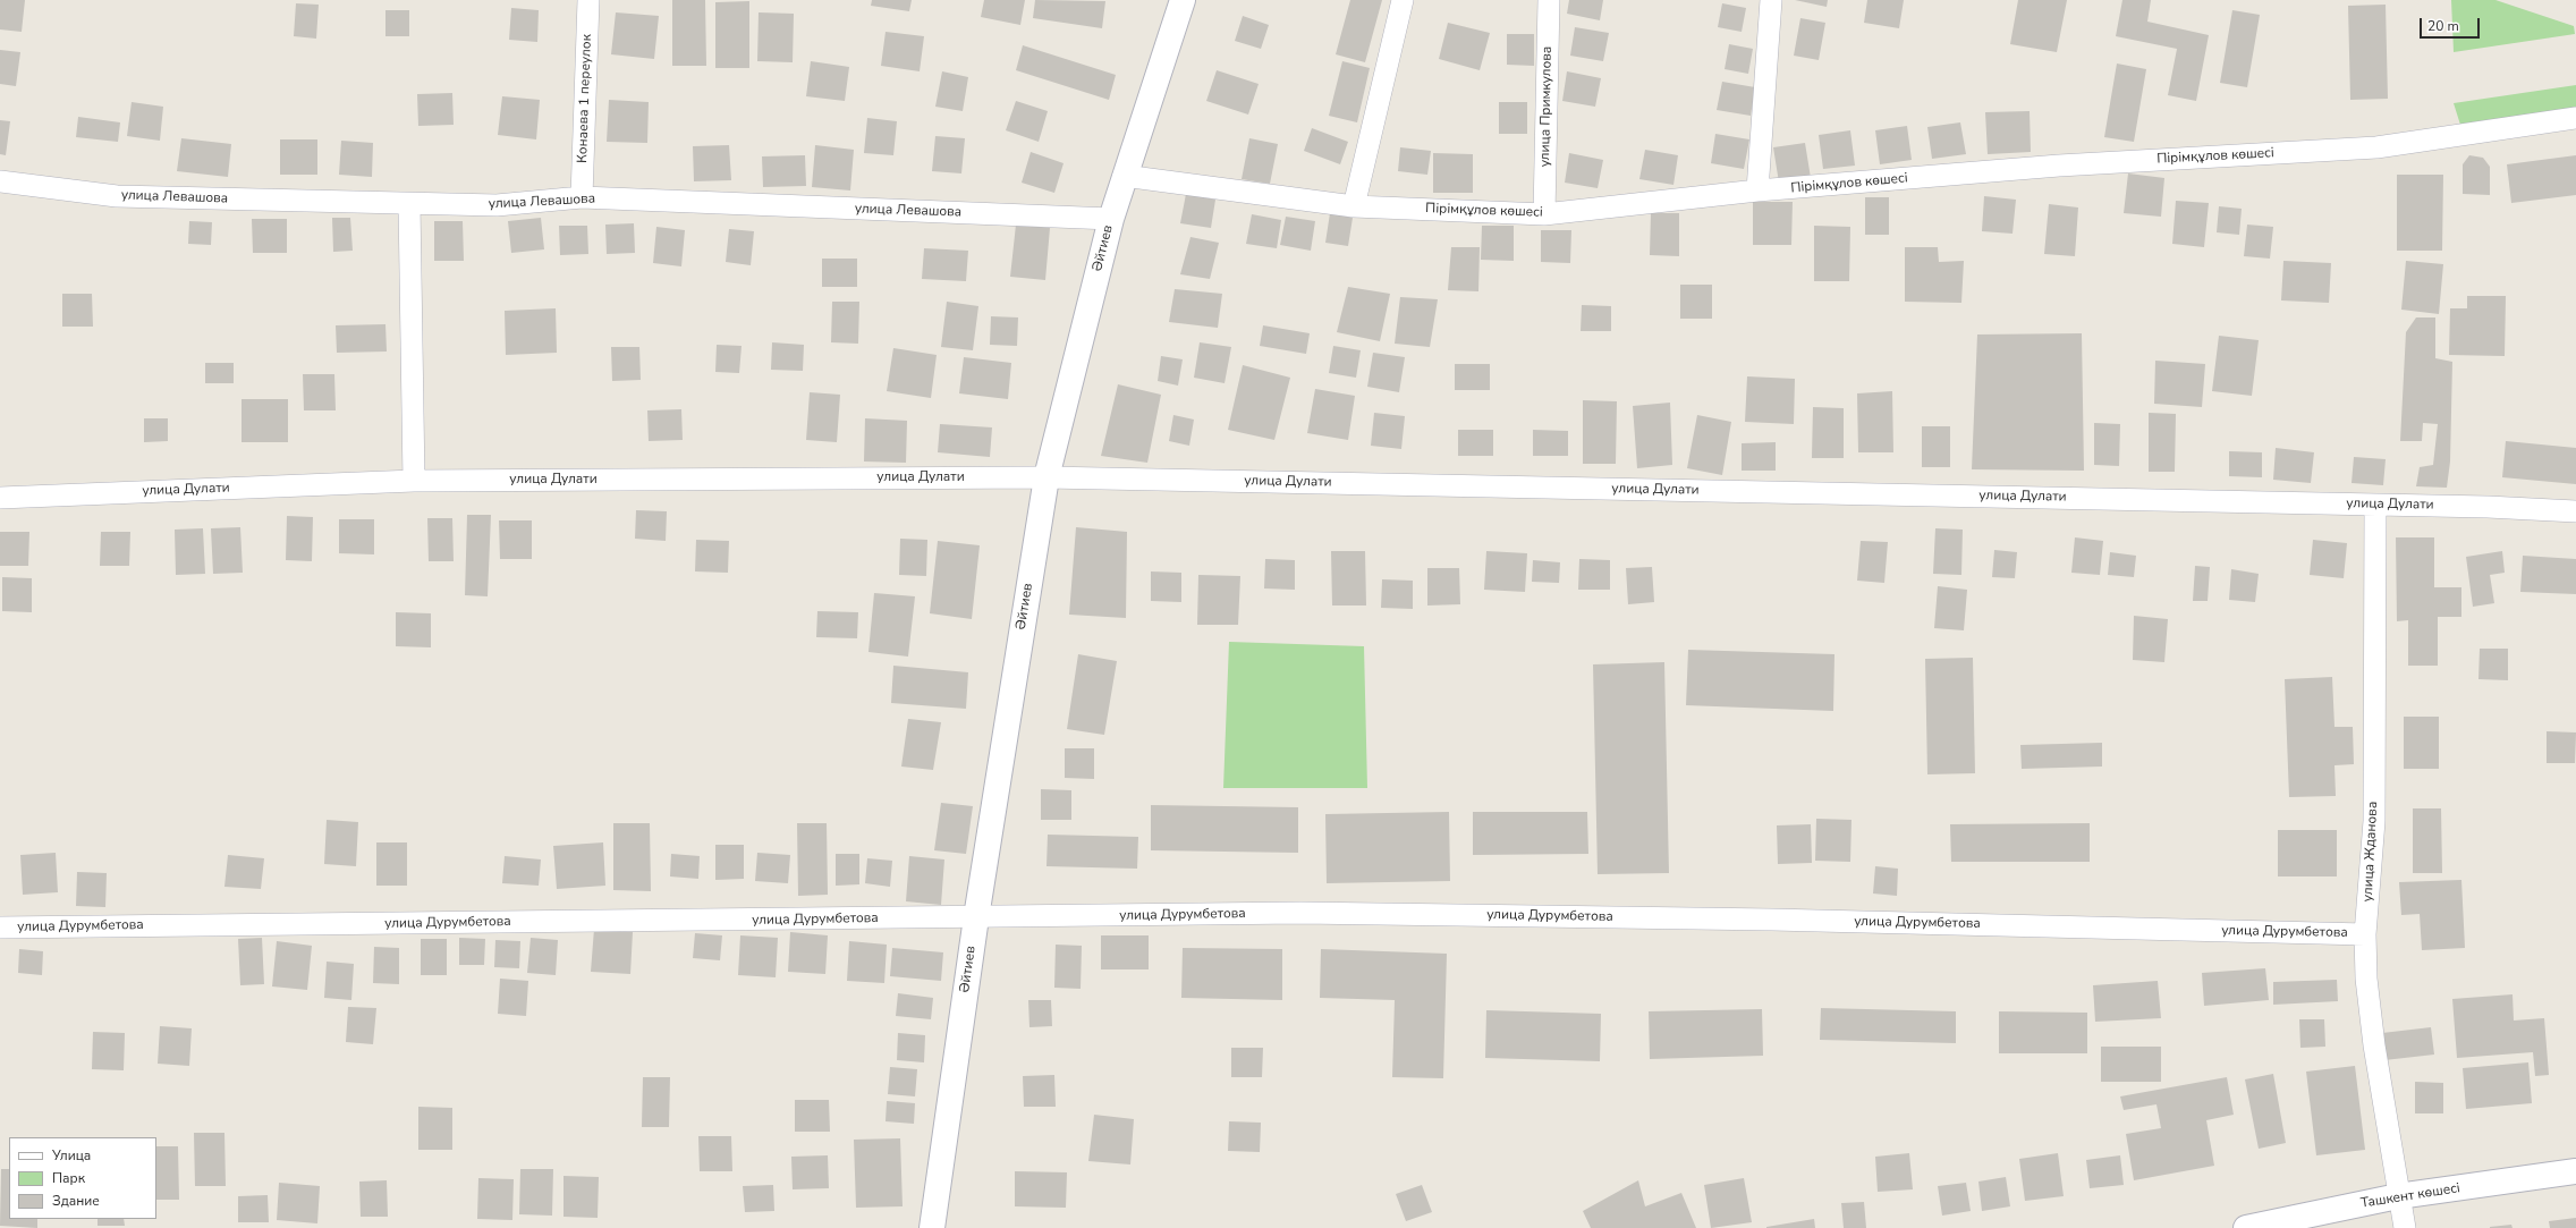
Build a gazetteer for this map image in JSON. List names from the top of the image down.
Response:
{
  "streets": {
    "street": [
      "Конаева 1 переулок",
      "улица Примкулова",
      "Пірімқұлов көшесі",
      "улица Левашова",
      "Әйтиев",
      "улица Дулати",
      "улица Жданова",
      "улица Дурумбетова",
      "Ташкент көшесі"
    ]
  },
  "crossings": [
    ["Конаева 1 переулок", "улица Левашова"],
    ["улица Примкулова", "Пірімқұлов көшесі"],
    ["Пірімқұлов көшесі", "Әйтиев"],
    ["улица Левашова", "Әйтиев"],
    ["Әйтиев", "улица Дулати"],
    ["Әйтиев", "улица Дурумбетова"],
    ["улица Дулати", "улица Жданова"],
    ["улица Жданова", "улица Дурумбетова"],
    ["улица Жданова", "Ташкент көшесі"]
  ],
  "legend": ["Улица", "Парк", "Здание"],
  "scale_bar": "20 m"
}
